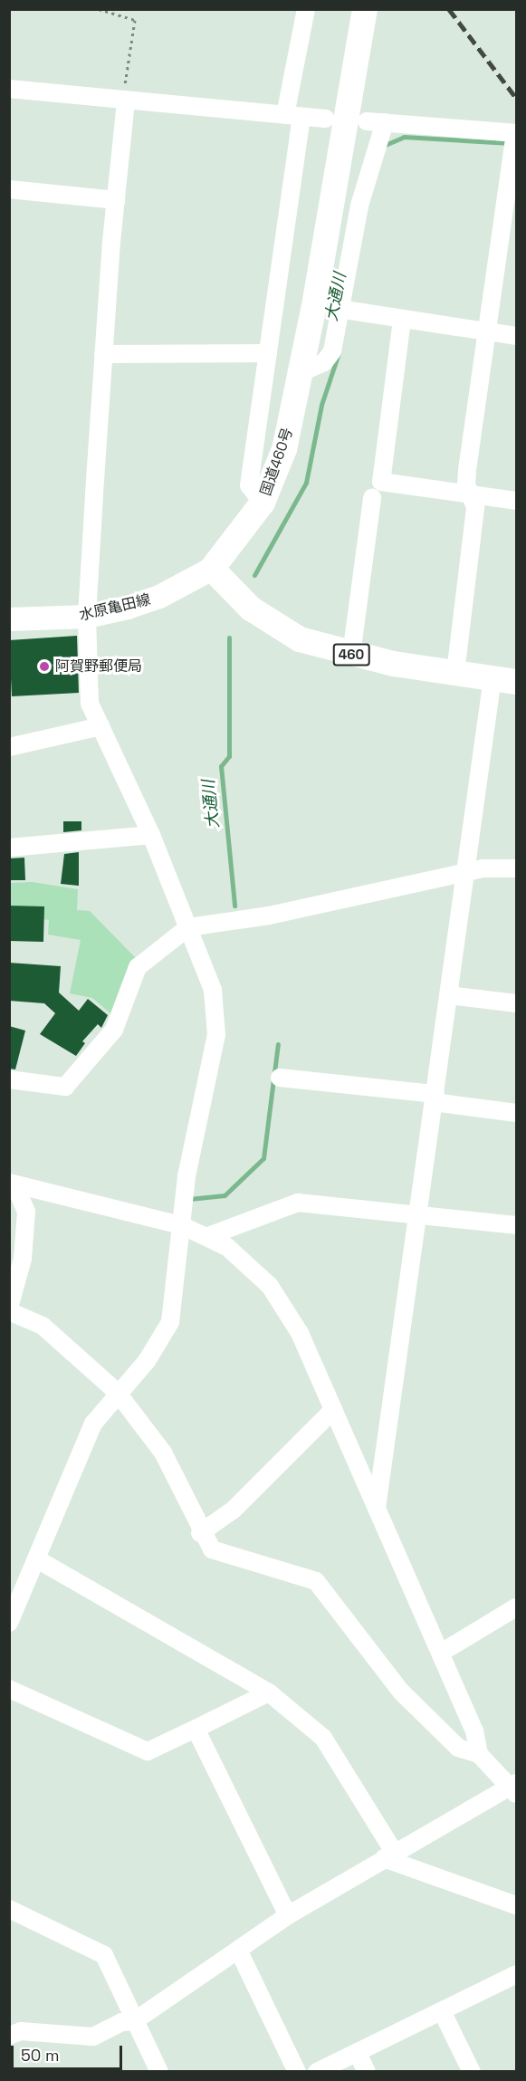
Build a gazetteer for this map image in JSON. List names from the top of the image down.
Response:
{
  "streets": {
    "highway": ["国道460号", "460"],
    "main road": ["水原亀田線"]
  },
  "crossings": [
    ["国道460号", "水原亀田線"],
    ["国道460号", "460"],
    ["水原亀田線", "460"]
  ],
  "water": ["大通川"],
  "places": ["阿賀野郵便局"],
  "scale_bar": "50 m"
}
